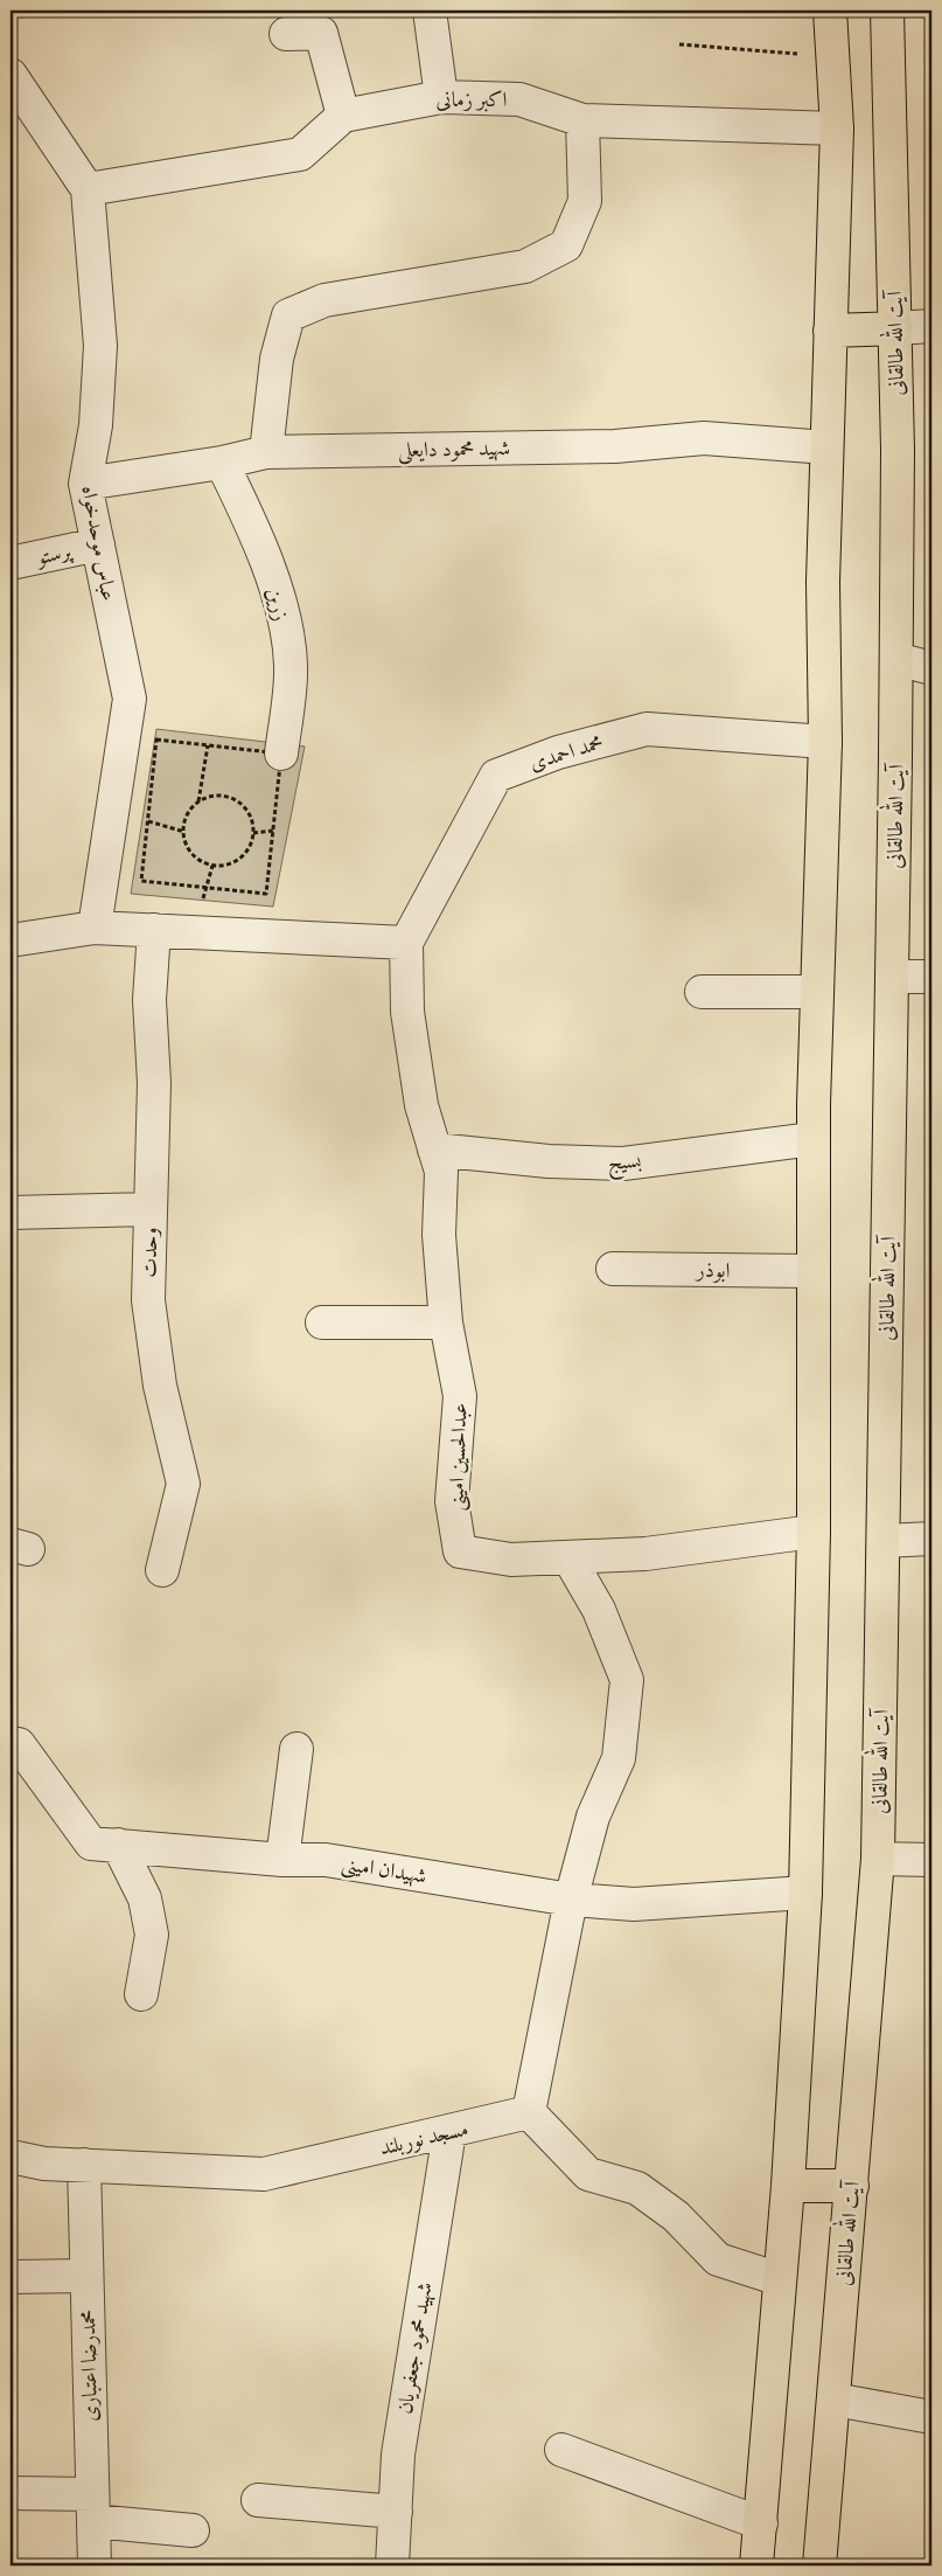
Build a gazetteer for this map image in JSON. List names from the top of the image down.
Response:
{
  "streets": {
    "main road": ["آیت الله طالقانی"],
    "street": [
      "اکبر زمانی",
      "شهید محمود دایعلی",
      "عباس موحدخواه",
      "پرستو",
      "زرین",
      "محمد احمدی",
      "بسیج",
      "وحدت",
      "ابوذر",
      "عبدالحسین امینی",
      "شهیدان امینی",
      "مسجد نوربلند",
      "شهید محمود جعفریان",
      "محمدرضا اعتباری"
    ]
  },
  "crossings": [
    ["شهید محمود دایعلی", "عباس موحدخواه"],
    ["شهید محمود دایعلی", "زرین"],
    ["عباس موحدخواه", "پرستو"],
    ["محمد احمدی", "عبدالحسین امینی"],
    ["بسیج", "عبدالحسین امینی"],
    ["مسجد نوربلند", "شهید محمود جعفریان"],
    ["مسجد نوربلند", "محمدرضا اعتباری"]
  ]
}
